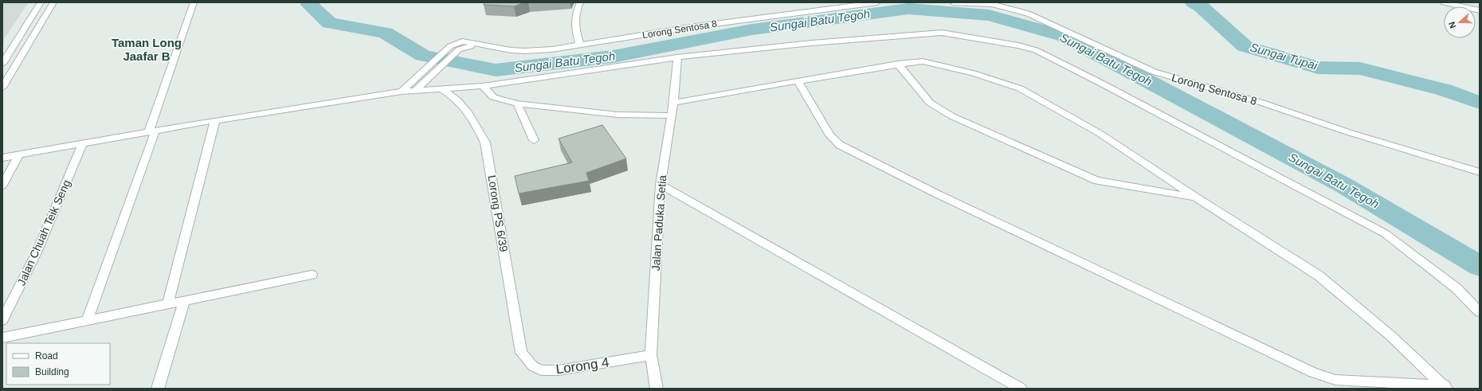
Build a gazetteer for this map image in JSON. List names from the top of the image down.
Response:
{
  "streets": {
    "street": [
      "Lorong Sentosa 8",
      "Lorong PS 6/39",
      "Jalan Paduka Setia",
      "Jalan Chuah Teik Seng",
      "Lorong 4"
    ]
  },
  "crossings": [
    ["Lorong PS 6/39", "Lorong 4"],
    ["Jalan Paduka Setia", "Lorong 4"]
  ],
  "districts": ["Taman Long Jaafar B"],
  "water": ["Sungai Batu Tegoh", "Sungai Tupai"],
  "legend": ["Road", "Building"],
  "north": "left"
}
